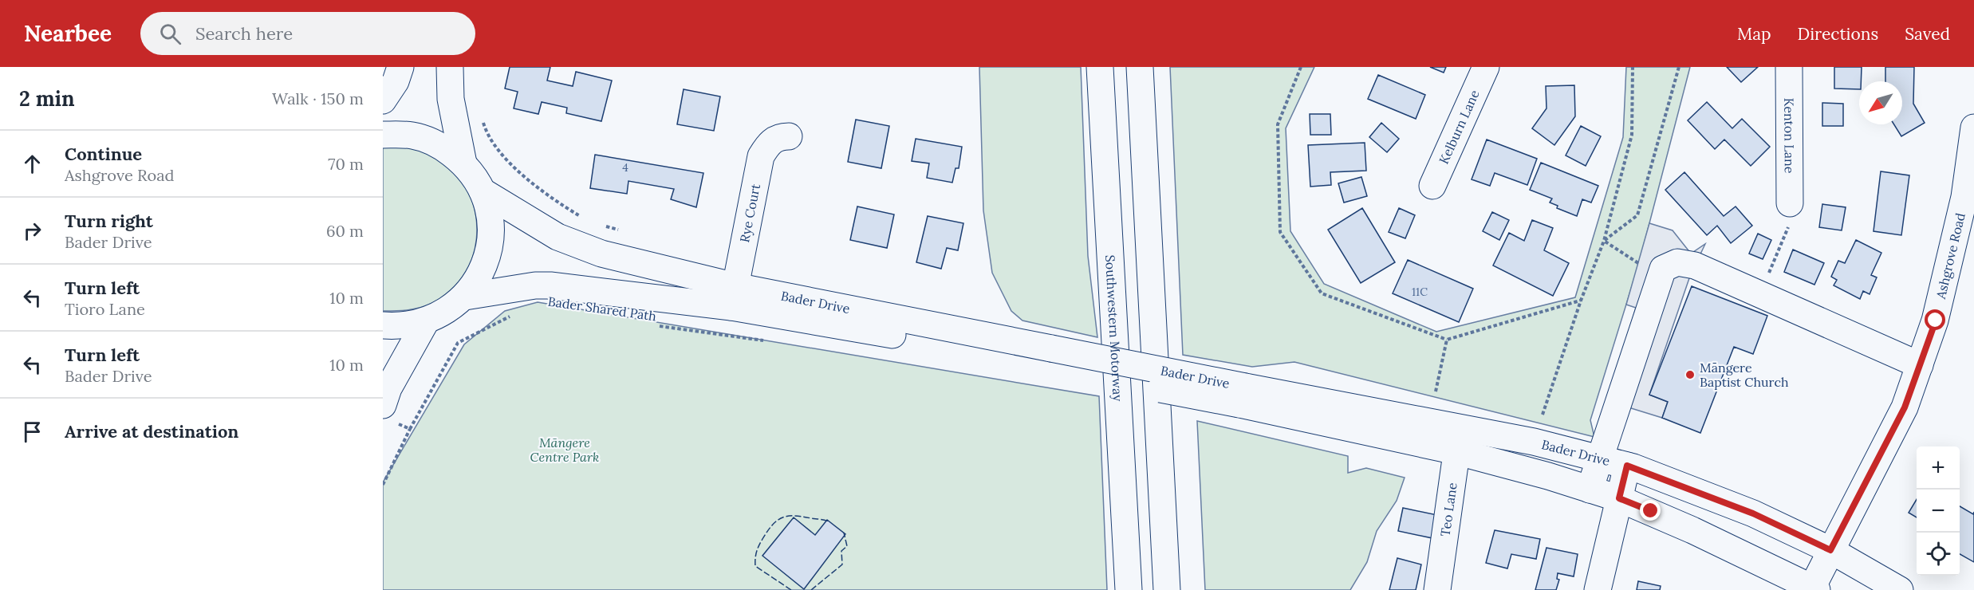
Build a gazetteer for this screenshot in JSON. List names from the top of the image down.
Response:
{
  "streets": {
    "main road": [
      "Kelburn Lane",
      "Kenton Lane",
      "Rye Court",
      "Ashgrove Road",
      "Bader Drive",
      "Southwestern Motorway",
      "Teo Lane"
    ],
    "path": ["Bader Shared Path"]
  },
  "crossings": [
    ["Rye Court", "Bader Drive"],
    ["Ashgrove Road", "Bader Drive"],
    ["Bader Drive", "Teo Lane"]
  ],
  "parks": ["Māngere Centre Park"],
  "places": ["Māngere Baptist Church"],
  "house_numbers": ["4", "11C"],
  "north": "bottom left",
  "page": {
    "header": "Nearbee",
    "search": "Search here",
    "nav": ["Map", "Directions", "Saved"],
    "heading": ["2 min", "Walk · 150 m"],
    "list": [
      ["Continue", "Ashgrove Road", "70 m"],
      ["Turn right", "Bader Drive", "60 m"],
      ["Turn left", "Tioro Lane", "10 m"],
      ["Turn left", "Bader Drive", "10 m"],
      "Arrive at destination"
    ],
    "map_buttons": ["+", "−"]
  }
}
